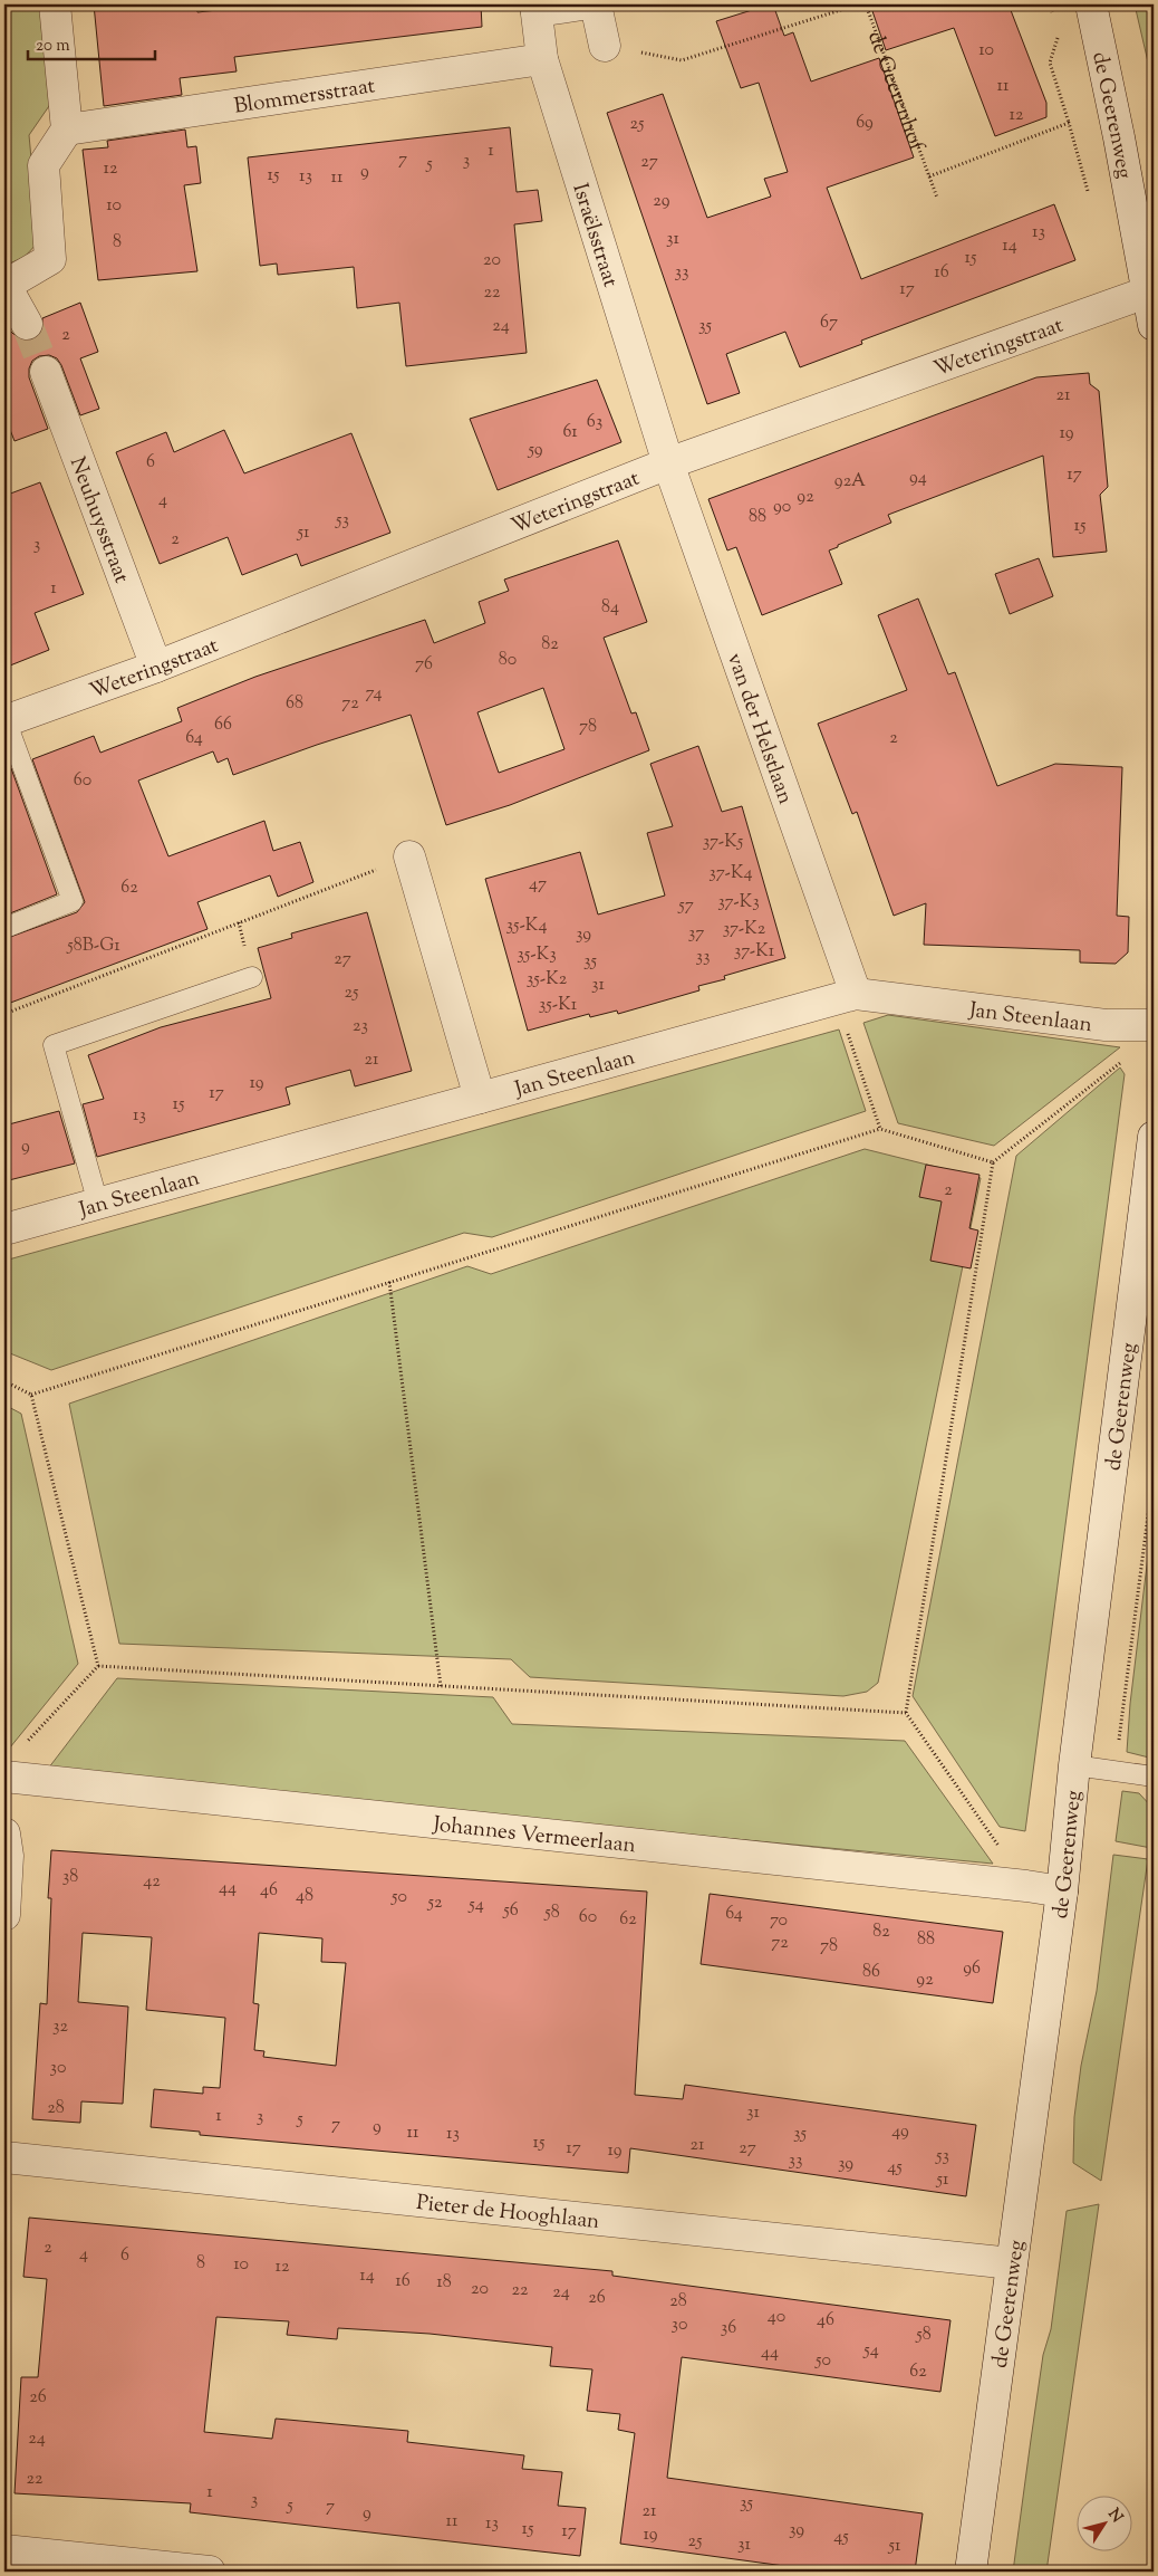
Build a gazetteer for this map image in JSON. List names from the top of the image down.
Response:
{
  "streets": {
    "street": [
      "Blommersstraat",
      "de Geerenweg",
      "Israëlsstraat",
      "Weteringstraat",
      "Neuhuysstraat",
      "van der Helstlaan",
      "Jan Steenlaan",
      "Johannes Vermeerlaan",
      "Pieter de Hooghlaan"
    ],
    "path": ["de Geerenhof"]
  },
  "crossings": [
    ["Blommersstraat", "Israëlsstraat"],
    ["de Geerenweg", "Weteringstraat"],
    ["de Geerenweg", "Johannes Vermeerlaan"],
    ["de Geerenweg", "Pieter de Hooghlaan"],
    ["Israëlsstraat", "Weteringstraat"],
    ["Israëlsstraat", "van der Helstlaan"],
    ["Weteringstraat", "Neuhuysstraat"],
    ["Weteringstraat", "van der Helstlaan"],
    ["van der Helstlaan", "Jan Steenlaan"]
  ],
  "house_numbers": [
    "10",
    "11",
    "12",
    "69",
    "25",
    "1",
    "7",
    "3",
    "27",
    "5",
    "12",
    "9",
    "15",
    "13",
    "11",
    "29",
    "10",
    "13",
    "31",
    "8",
    "14",
    "15",
    "20",
    "33",
    "16",
    "17",
    "22",
    "67",
    "24",
    "35",
    "2",
    "21",
    "63",
    "61",
    "19",
    "59",
    "6",
    "17",
    "94",
    "92A",
    "92",
    "4",
    "90",
    "88",
    "53",
    "15",
    "51",
    "2",
    "3",
    "1",
    "84",
    "82",
    "80",
    "76",
    "74",
    "68",
    "72",
    "66",
    "78",
    "64",
    "2",
    "60",
    "37-K5",
    "37-K4",
    "47",
    "62",
    "37-K3",
    "57",
    "35-K4",
    "37-K2",
    "37",
    "39",
    "58B-G1",
    "37-K1",
    "35-K3",
    "33",
    "27",
    "35",
    "35-K2",
    "31",
    "25",
    "35-K1",
    "23",
    "21",
    "19",
    "17",
    "15",
    "13",
    "9",
    "2",
    "38",
    "42",
    "44",
    "46",
    "48",
    "50",
    "52",
    "54",
    "56",
    "58",
    "64",
    "60",
    "62",
    "70",
    "82",
    "88",
    "72",
    "78",
    "96",
    "86",
    "92",
    "32",
    "30",
    "28",
    "31",
    "1",
    "3",
    "5",
    "7",
    "9",
    "49",
    "11",
    "13",
    "35",
    "15",
    "21",
    "17",
    "27",
    "19",
    "53",
    "33",
    "39",
    "45",
    "51",
    "2",
    "4",
    "6",
    "8",
    "10",
    "12",
    "14",
    "16",
    "18",
    "20",
    "22",
    "24",
    "26",
    "28",
    "40",
    "46",
    "30",
    "36",
    "58",
    "54",
    "44",
    "50",
    "62",
    "26",
    "24",
    "22",
    "1",
    "3",
    "35",
    "5",
    "7",
    "21",
    "9",
    "11",
    "13",
    "15",
    "39",
    "17",
    "19",
    "45",
    "25",
    "31",
    "51"
  ],
  "scale_bar": "20 m",
  "north": "top right"
}
